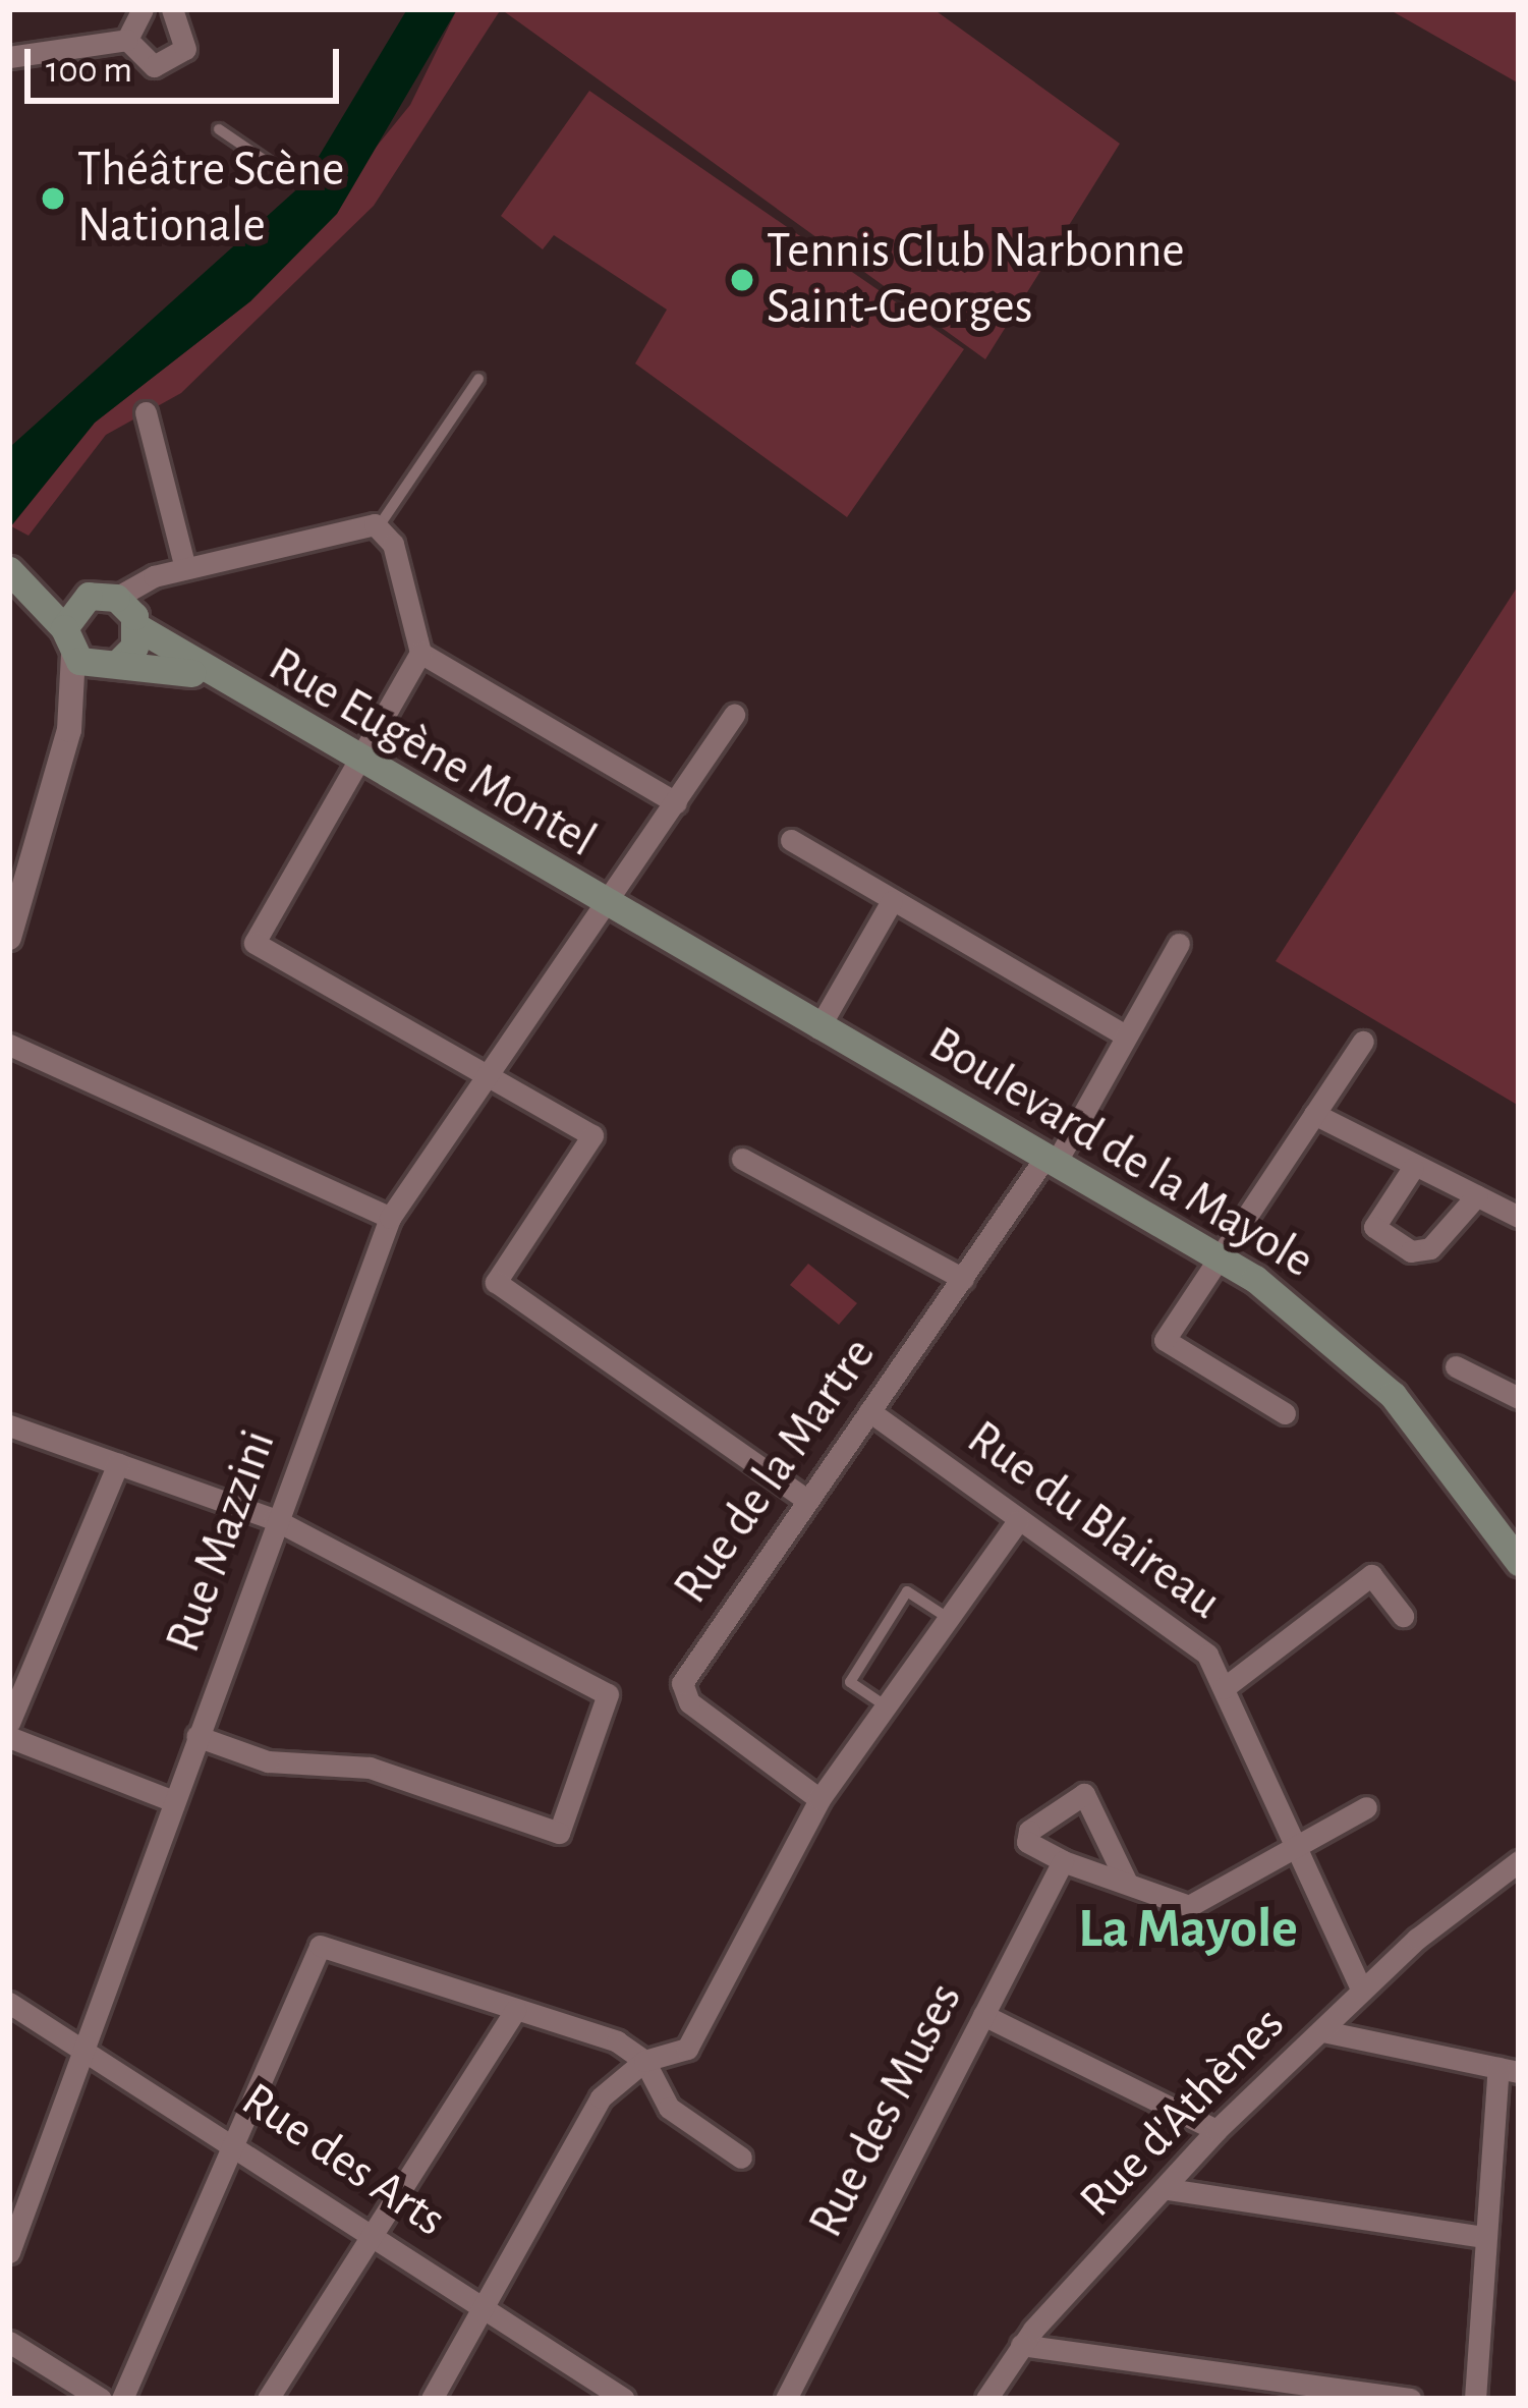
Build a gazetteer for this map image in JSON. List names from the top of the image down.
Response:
{
  "streets": {
    "main road": ["Rue Eugène Montel", "Boulevard de la Mayole"],
    "street": [
      "Rue de la Martre",
      "Rue du Blaireau",
      "Rue Mazzini",
      "Rue des Muses",
      "Rue d'Athènes",
      "Rue des Arts"
    ]
  },
  "crossings": [
    ["Rue Eugène Montel", "Boulevard de la Mayole"],
    ["Rue Eugène Montel", "Rue Mazzini"],
    ["Boulevard de la Mayole", "Rue de la Martre"],
    ["Boulevard de la Mayole", "Rue Mazzini"],
    ["Rue de la Martre", "Rue du Blaireau"],
    ["Rue du Blaireau", "Rue d'Athènes"],
    ["Rue Mazzini", "Rue des Arts"]
  ],
  "districts": ["La Mayole"],
  "places": ["Théâtre Scène Nationale", "Tennis Club Narbonne Saint-Georges"],
  "scale_bar": "100 m"
}
